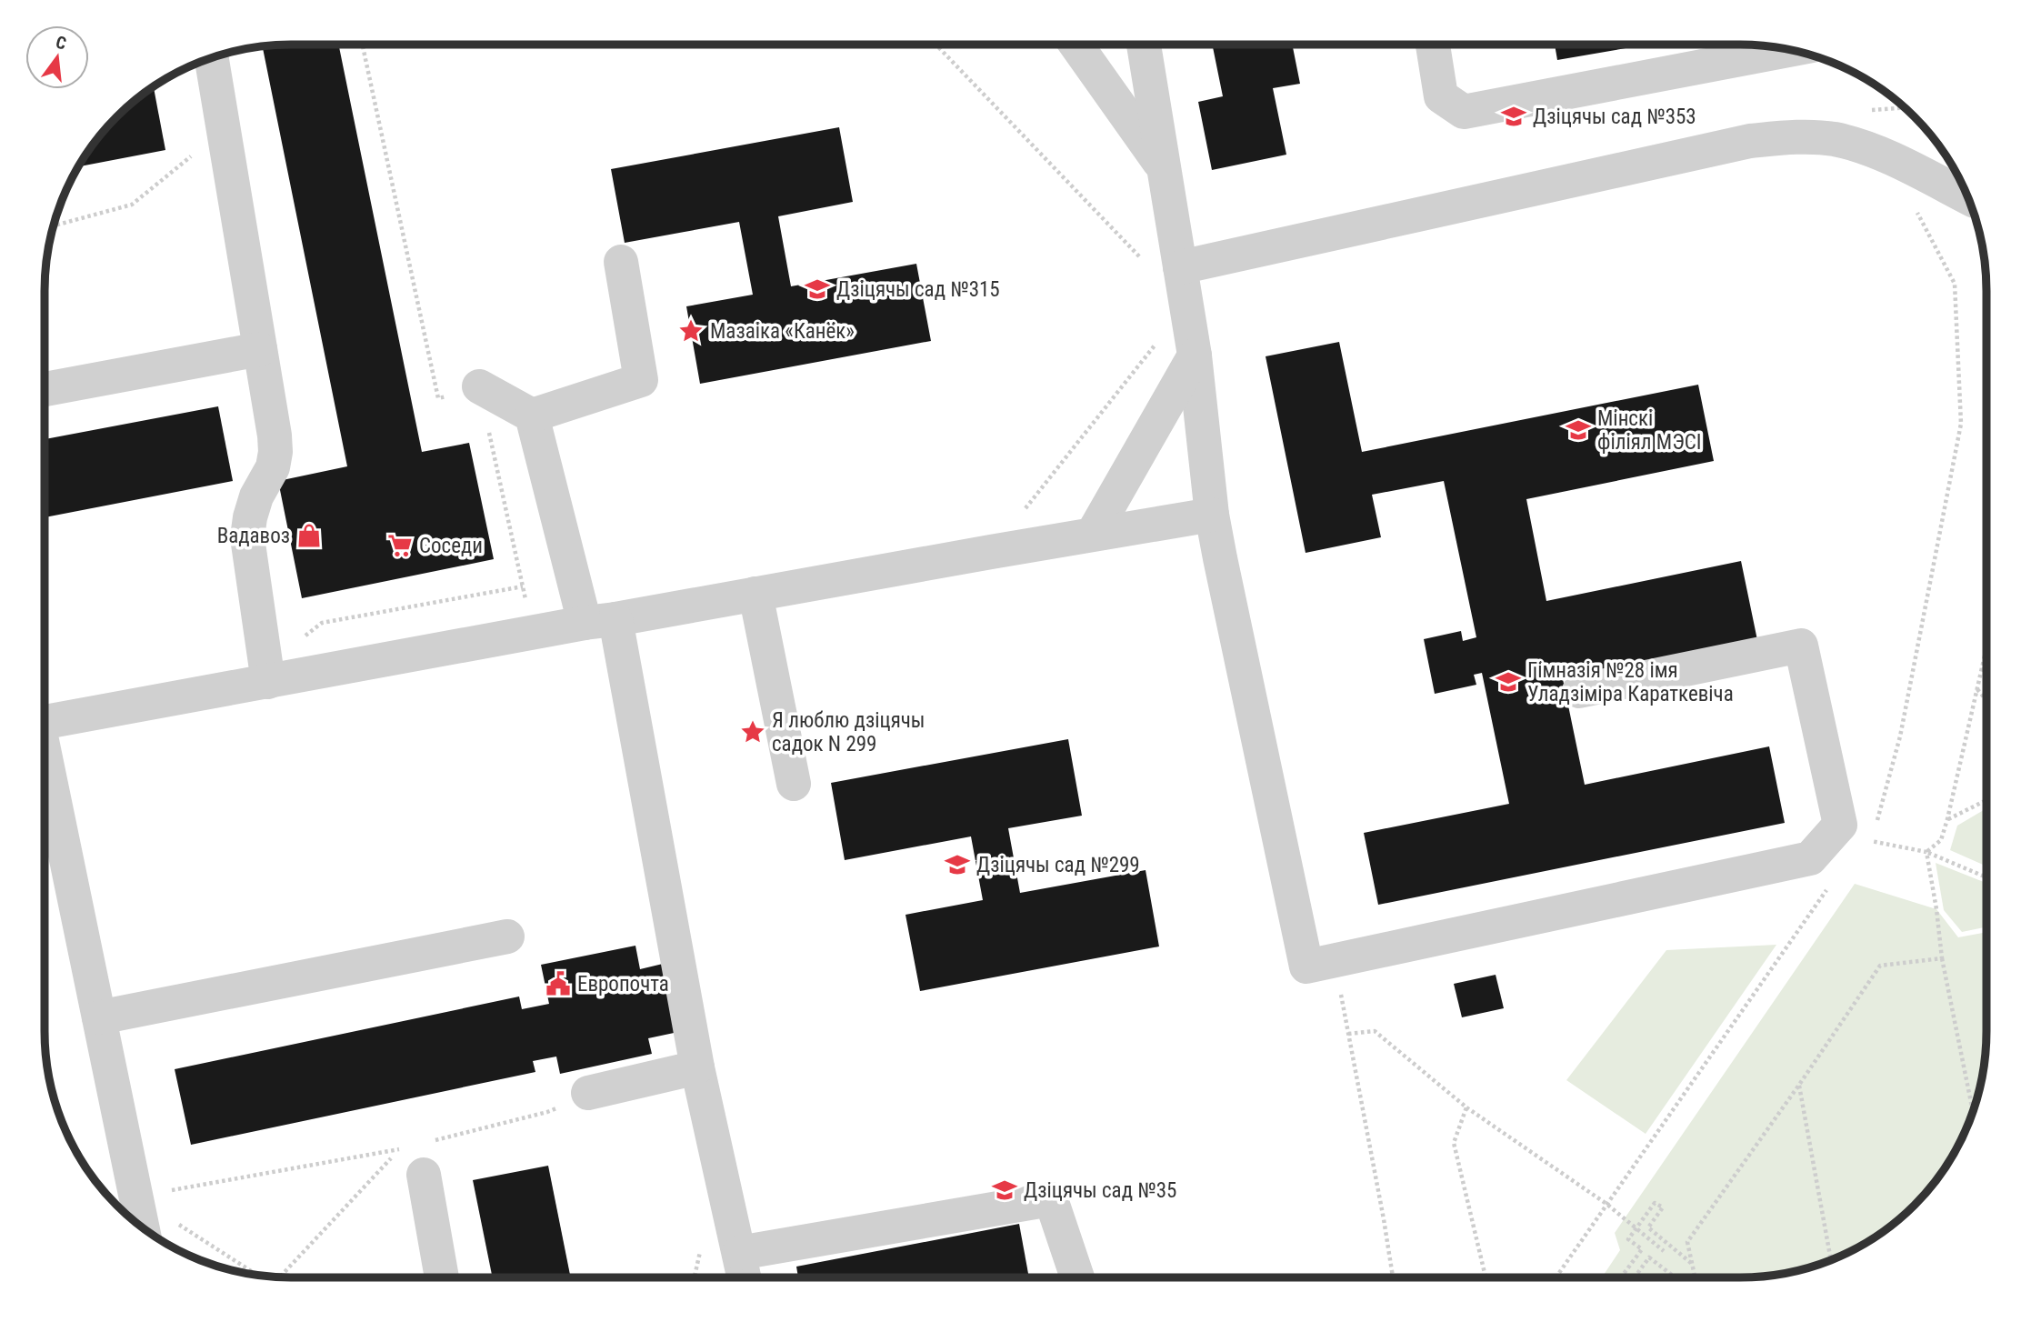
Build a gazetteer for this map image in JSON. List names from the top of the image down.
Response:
{
  "places": {
    "school or university": [
      "Дзіцячы сад №353",
      "Дзіцячы сад №315",
      "Мінскі філіял МЭСІ",
      "Гімназія №28 імя Уладзіміра Караткевіча",
      "Дзіцячы сад №299",
      "Дзіцячы сад №35"
    ],
    "place": ["Мазаіка «Канёк»", "Я люблю дзіцячы садок N 299"],
    "shop": ["Вадавоз"],
    "supermarket": ["Соседи"],
    "public building": ["Европочта"]
  },
  "north": "top"
}
